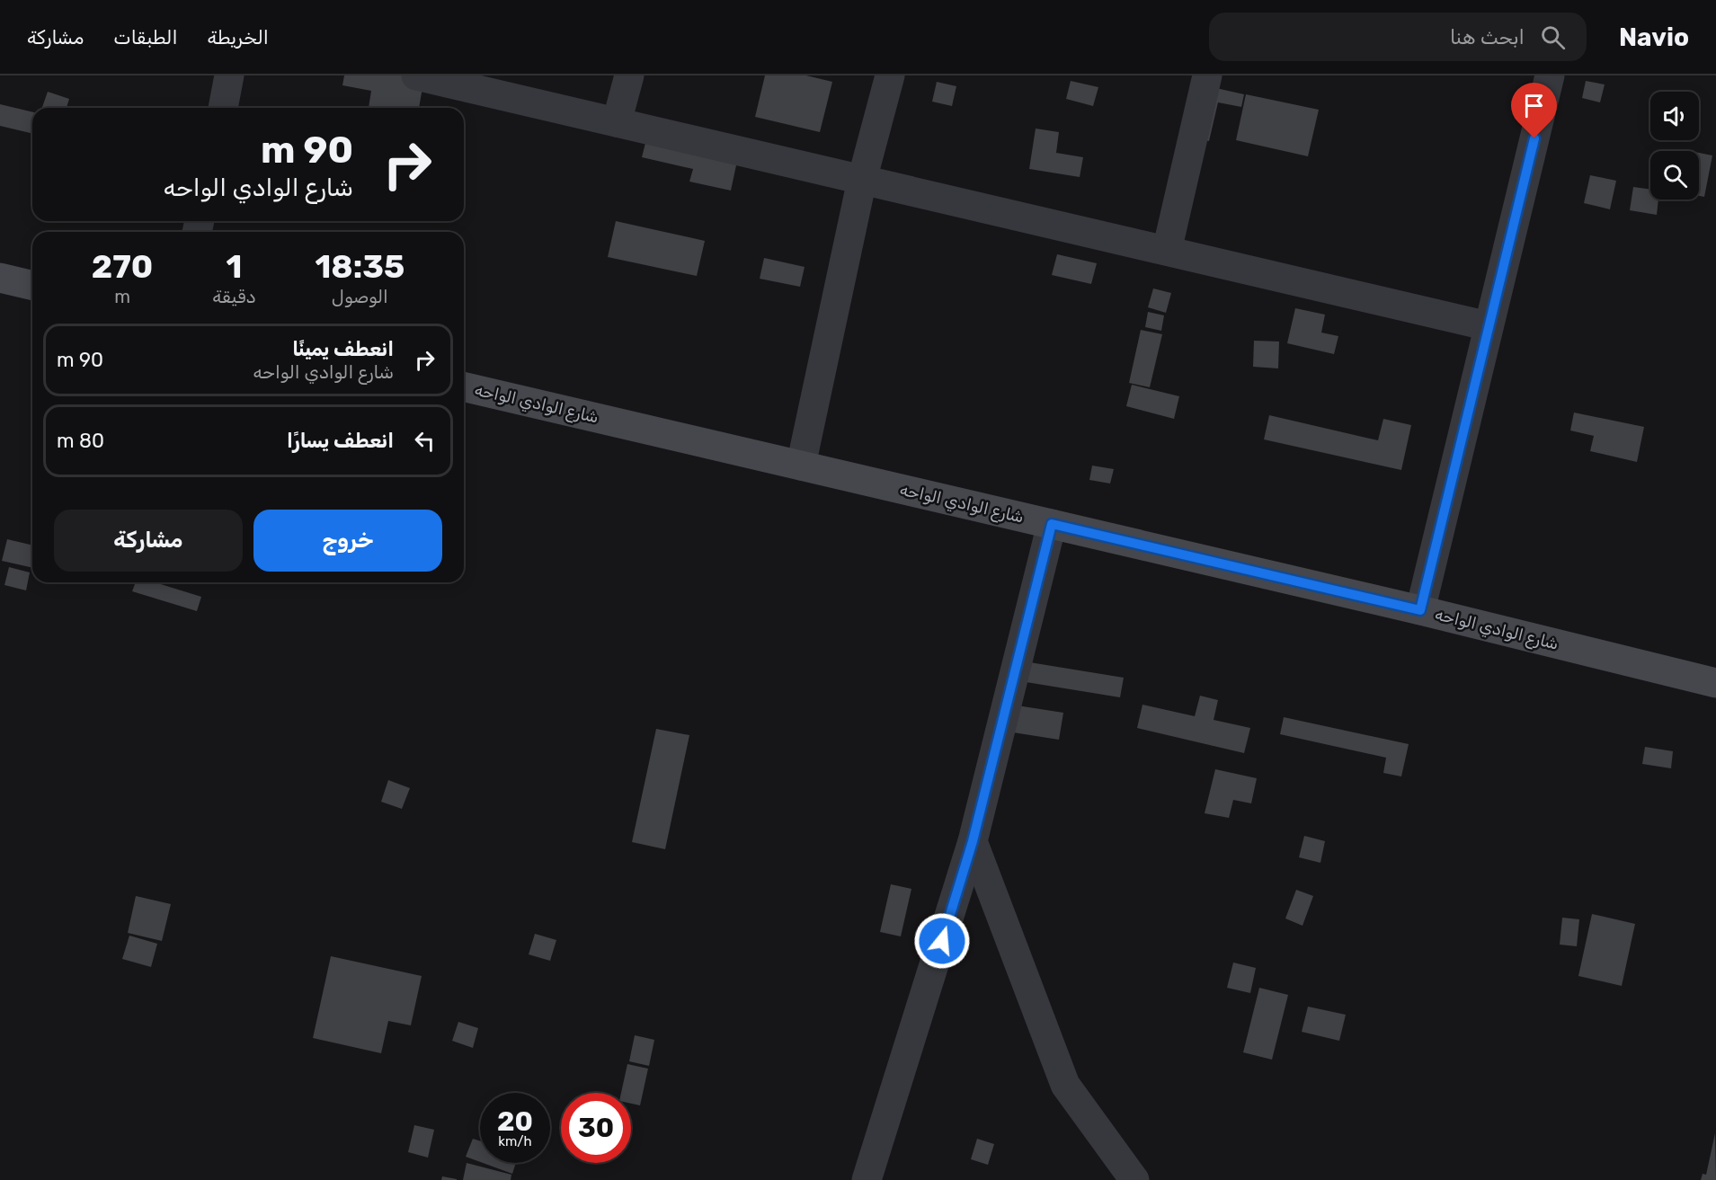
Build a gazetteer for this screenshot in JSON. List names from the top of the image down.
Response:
{
  "streets": {
    "main road": ["شارع الوادي الواحه"]
  },
  "page": {
    "header": "Navio",
    "search": "ابحث هنا",
    "nav": ["الخريطة", "الطبقات", "مشاركة"],
    "turn": ["90 m", "شارع الوادي الواحه"],
    "eta": [
      "18:35",
      "الوصول",
      "1",
      "دقيقة",
      "270",
      "m"
    ],
    "list": [
      {
        "name": "انعطف يمينًا",
        "note": "شارع الوادي الواحه",
        "value": "90 m"
      },
      {
        "name": "انعطف يسارًا",
        "value": "80 m"
      }
    ],
    "buttons": ["خروج", "مشاركة"],
    "speed": "20 km/h",
    "limit": "30"
  }
}
